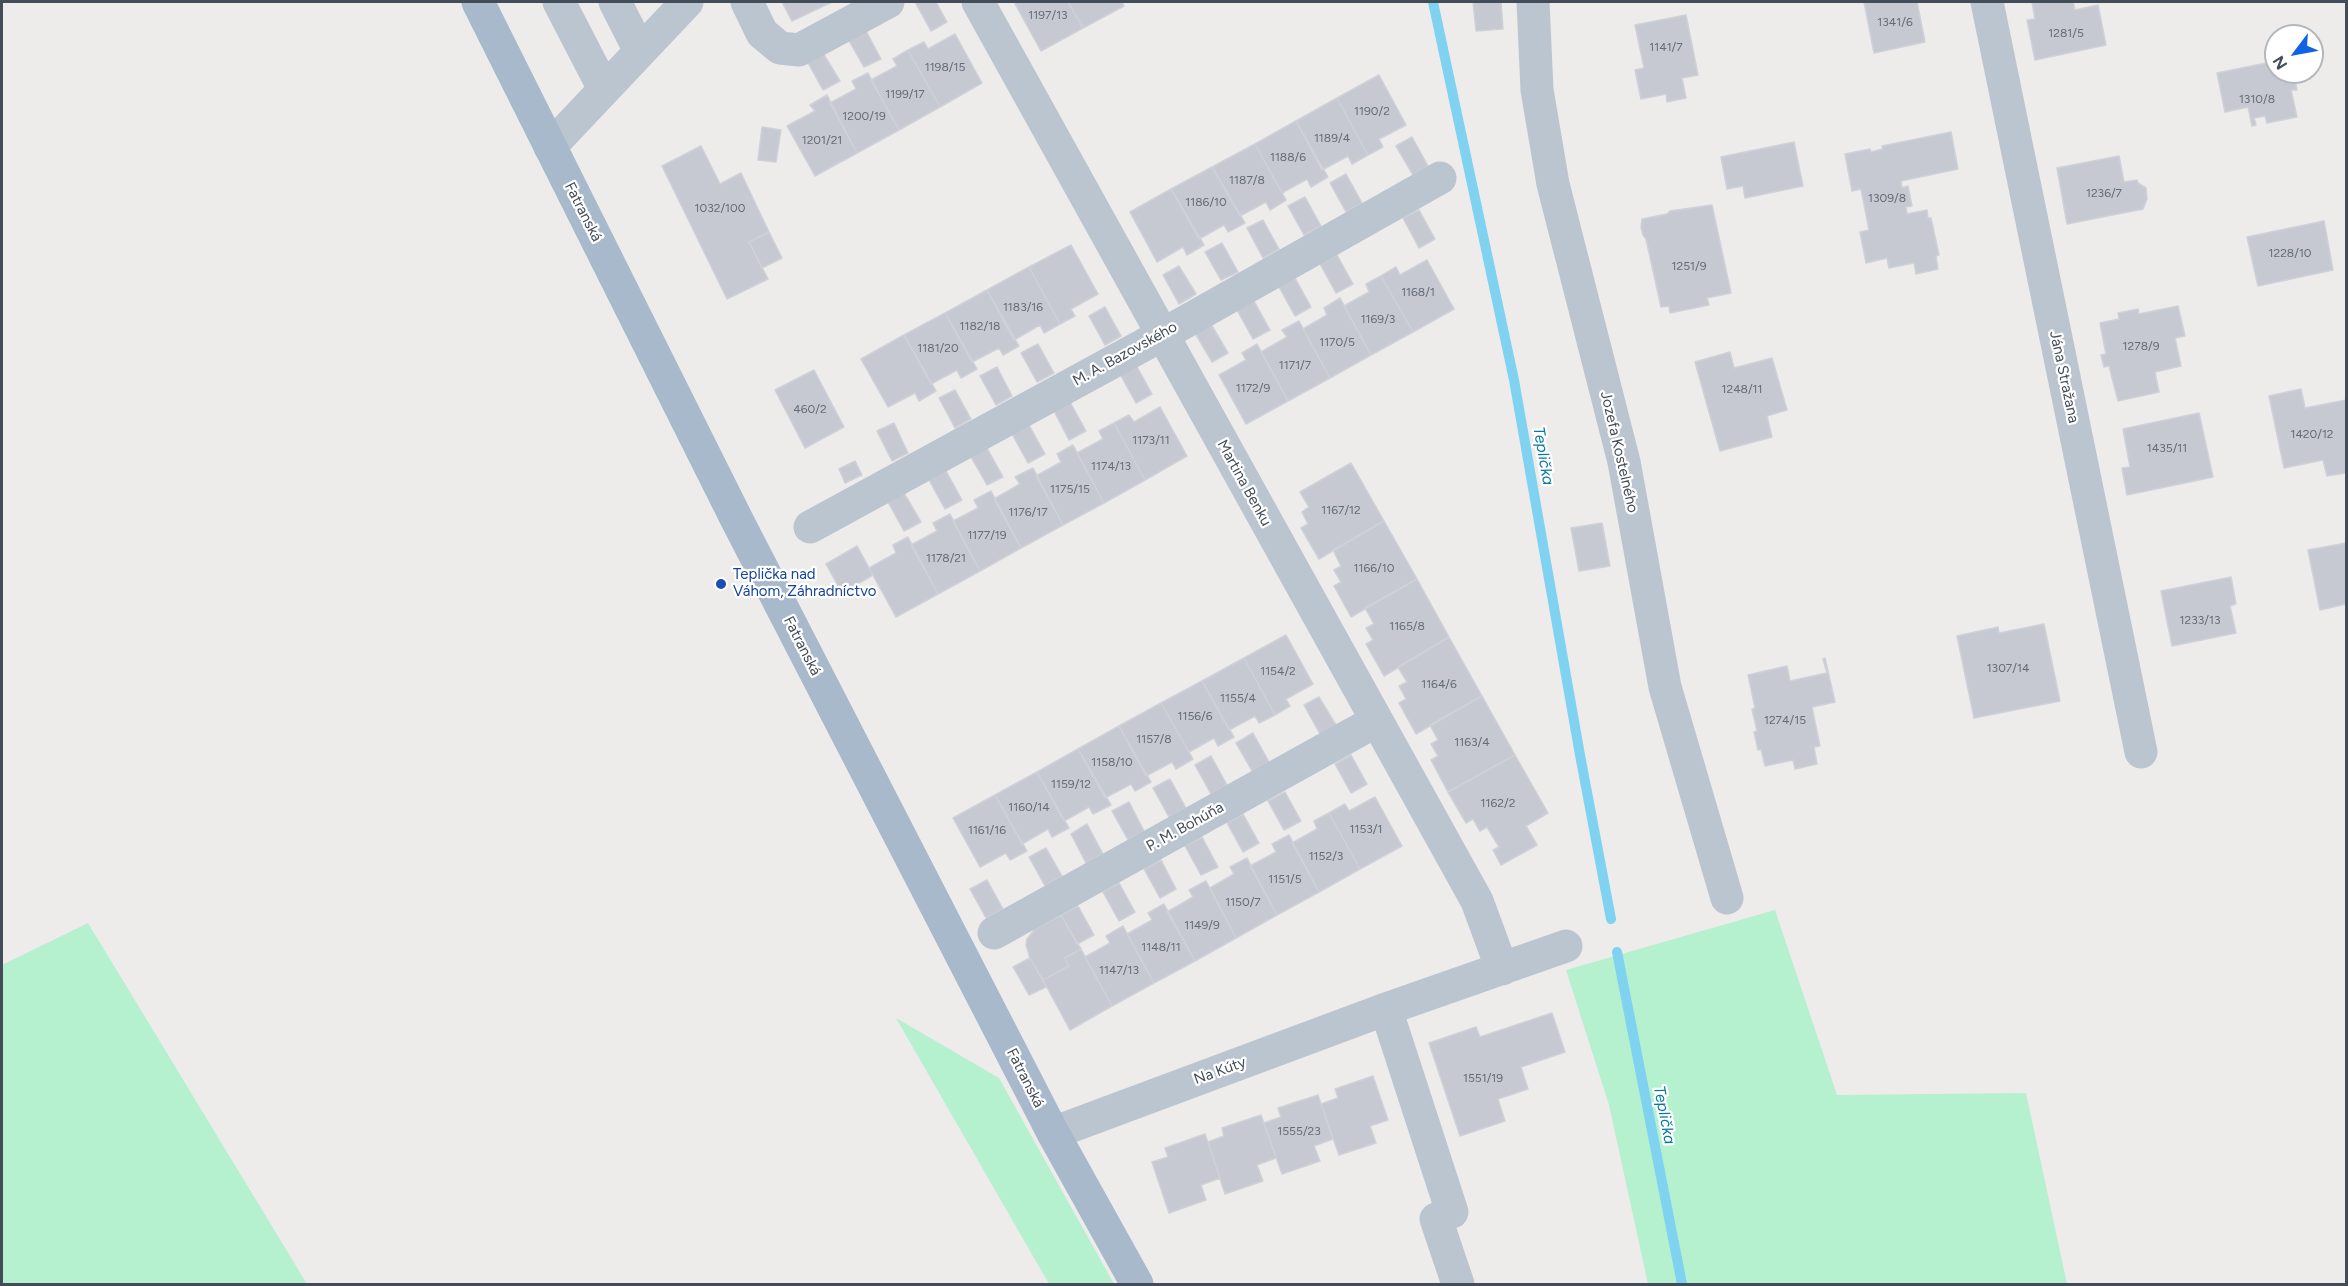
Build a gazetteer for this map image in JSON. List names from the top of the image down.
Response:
{
  "streets": {
    "main road": ["Fatranská"],
    "street": [
      "M. A. Bazovského",
      "Jána Stražana",
      "Jozefa Kostelného",
      "Martina Benku",
      "P. M. Bohúňa",
      "Na Kúty"
    ]
  },
  "crossings": [
    ["Fatranská", "Na Kúty"],
    ["M. A. Bazovského", "Martina Benku"],
    ["Martina Benku", "P. M. Bohúňa"],
    ["Martina Benku", "Na Kúty"]
  ],
  "water": ["Teplička"],
  "places": ["Teplička nad Váhom, Záhradníctvo"],
  "house_numbers": [
    "1197/13",
    "1341/6",
    "1281/5",
    "1141/7",
    "1198/15",
    "1199/17",
    "1310/8",
    "1190/2",
    "1200/19",
    "1189/4",
    "1201/21",
    "1188/6",
    "1187/8",
    "1236/7",
    "1309/8",
    "1186/10",
    "1032/100",
    "1228/10",
    "1251/9",
    "1168/1",
    "1183/16",
    "1169/3",
    "1182/18",
    "1170/5",
    "1278/9",
    "1181/20",
    "1171/7",
    "1172/9",
    "1248/11",
    "460/2",
    "1420/12",
    "1173/11",
    "1435/11",
    "1174/13",
    "1175/15",
    "1167/12",
    "1176/17",
    "1177/19",
    "1178/21",
    "1166/10",
    "1233/13",
    "1165/8",
    "1307/14",
    "1154/2",
    "1164/6",
    "1155/4",
    "1156/6",
    "1274/15",
    "1157/8",
    "1163/4",
    "1158/10",
    "1159/12",
    "1162/2",
    "1160/14",
    "1153/1",
    "1161/16",
    "1152/3",
    "1151/5",
    "1150/7",
    "1149/9",
    "1148/11",
    "1147/13",
    "1551/19",
    "1555/23"
  ],
  "north": "bottom left"
}
